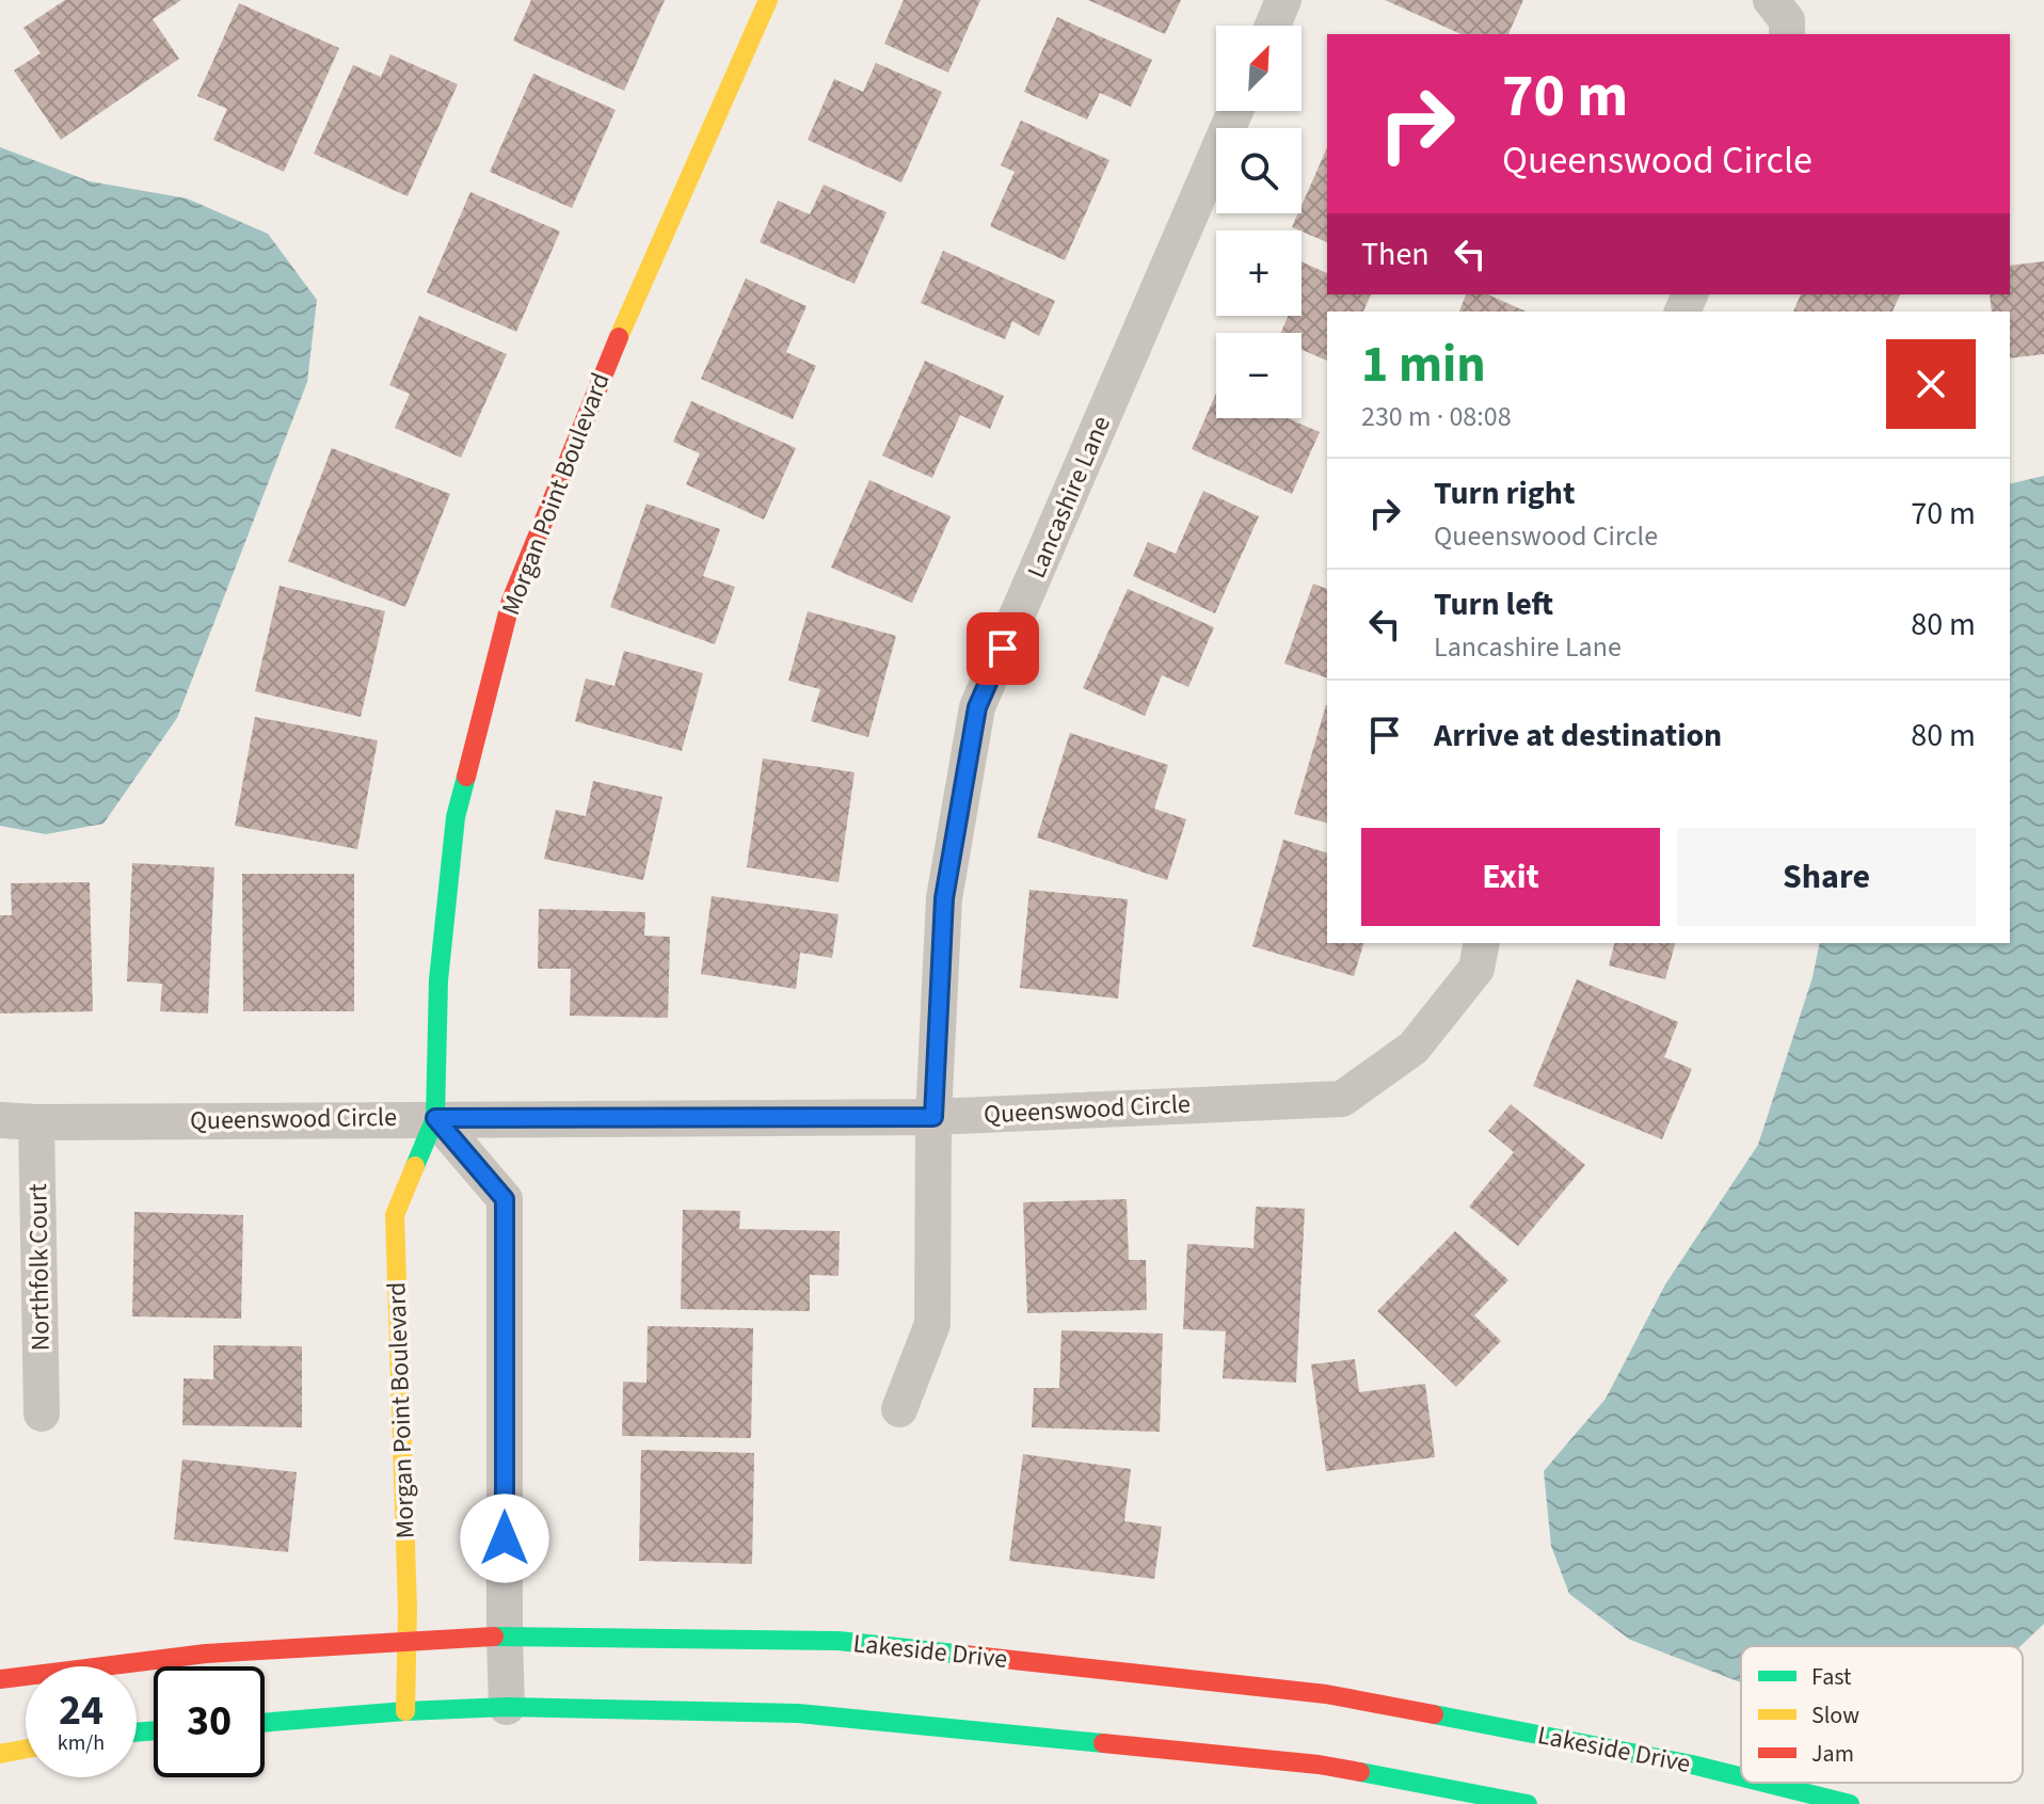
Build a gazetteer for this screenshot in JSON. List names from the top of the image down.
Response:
{
  "streets": {
    "street": [
      "Morgan Point Boulevard",
      "Lancashire Lane",
      "Queenswood Circle",
      "Northfolk Court",
      "Lakeside Drive"
    ]
  },
  "crossings": [
    ["Morgan Point Boulevard", "Queenswood Circle"],
    ["Morgan Point Boulevard", "Lakeside Drive"],
    ["Lancashire Lane", "Queenswood Circle"],
    ["Queenswood Circle", "Northfolk Court"]
  ],
  "legend": ["Fast", "Slow", "Jam"],
  "north": "top right",
  "page": {
    "map_buttons": ["+", "−"],
    "turn": ["70 m", "Queenswood Circle"],
    "then": "Then",
    "heading": ["1 min", "230 m · 08:08"],
    "list": [
      {
        "name": "Turn right",
        "note": "Queenswood Circle",
        "value": "70 m"
      },
      {
        "name": "Turn left",
        "note": "Lancashire Lane",
        "value": "80 m"
      },
      {
        "name": "Arrive at destination",
        "value": "80 m"
      }
    ],
    "buttons": ["Exit", "Share"],
    "speed": "24 km/h",
    "limit": "30"
  }
}
